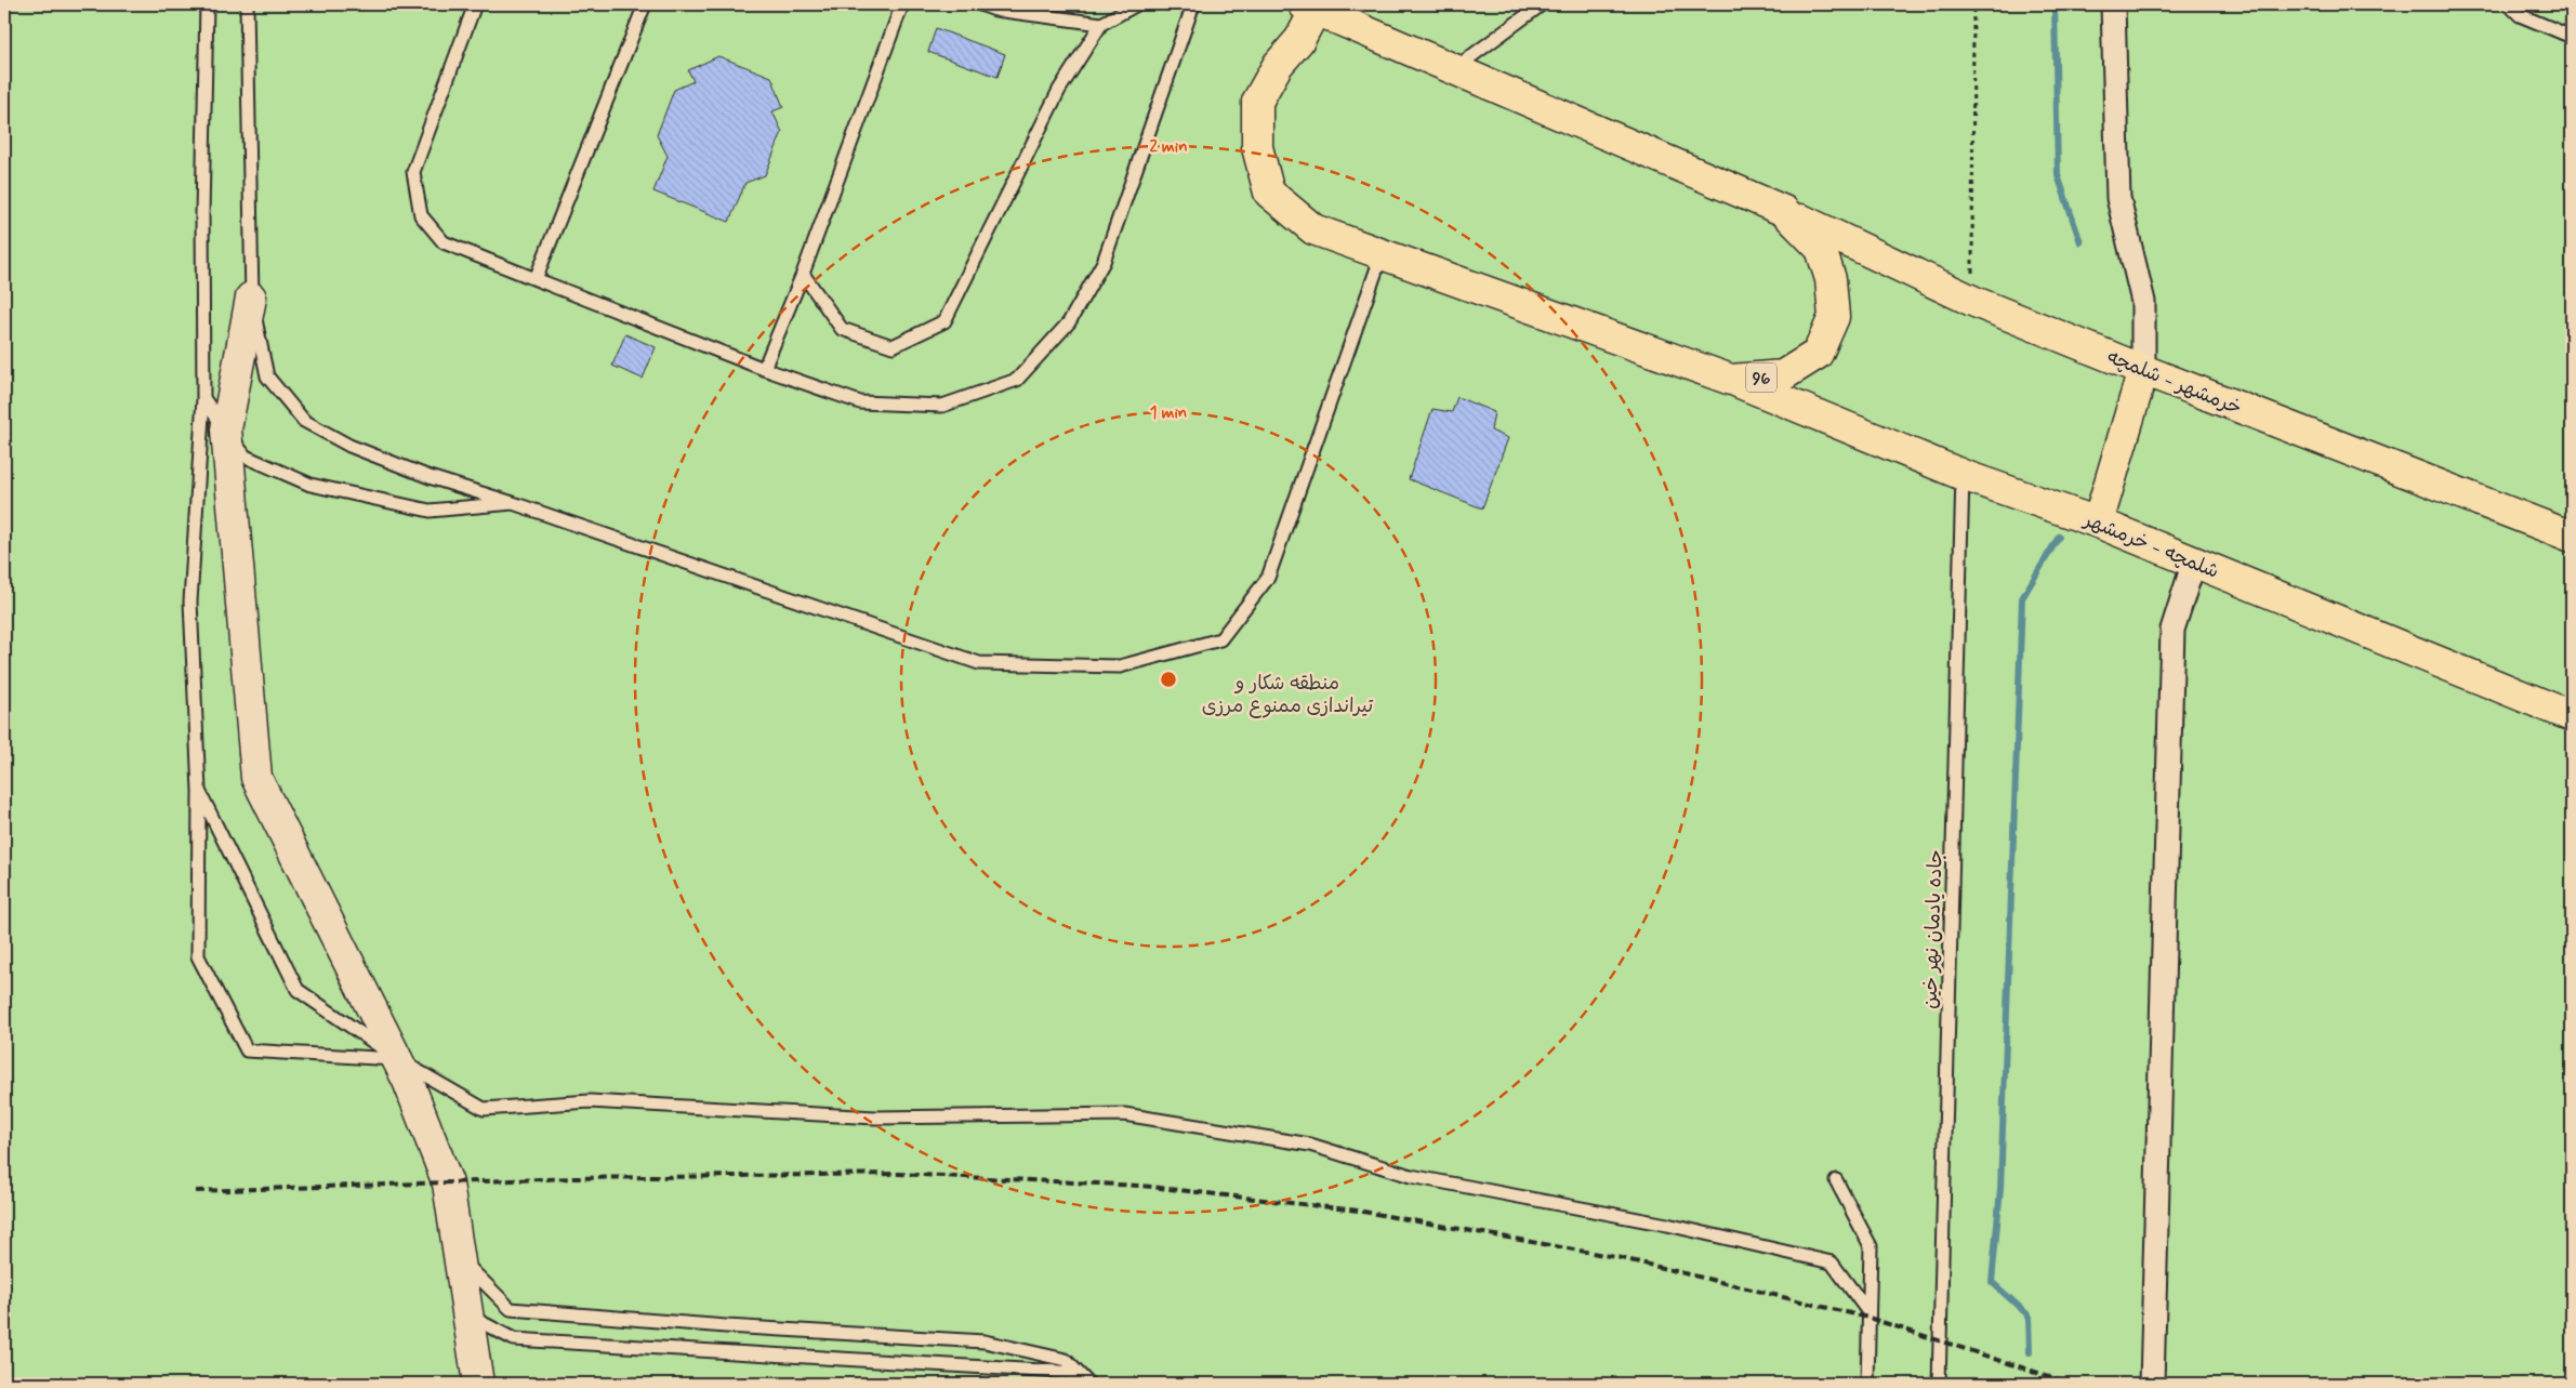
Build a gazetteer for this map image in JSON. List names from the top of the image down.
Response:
{
  "streets": {
    "highway": ["96", "خرمشهر - شلمچه", "شلمچه - خرمشهر"],
    "lane": ["جاده یادمان نهر خین"]
  },
  "crossings": [
    ["96", "خرمشهر - شلمچه"],
    ["96", "شلمچه - خرمشهر"],
    ["شلمچه - خرمشهر", "جاده یادمان نهر خین"]
  ],
  "parks": ["منطقه شکار و تیراندازی ممنوع مرزی"],
  "rings": ["2 min", "1 min"]
}
